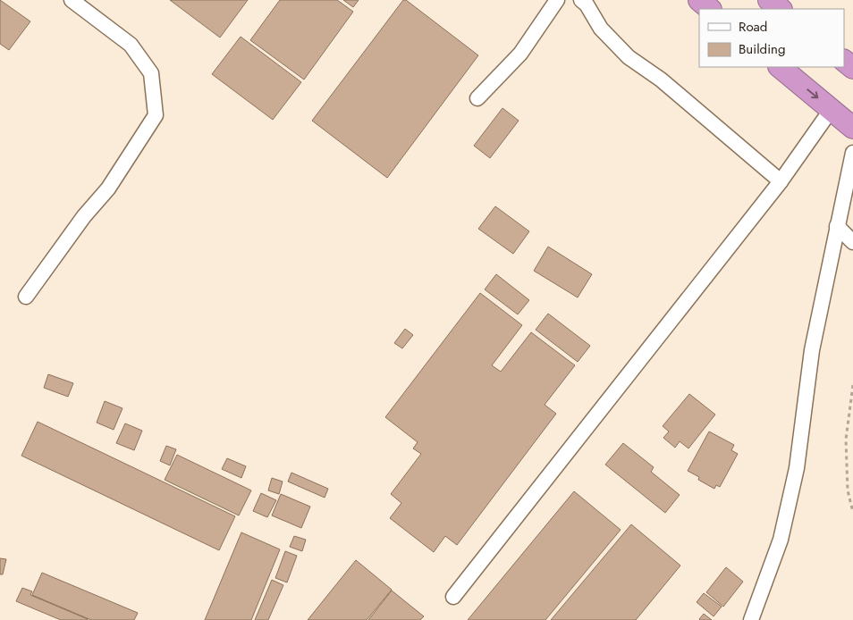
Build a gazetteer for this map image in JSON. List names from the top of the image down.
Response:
{
  "legend": ["Road", "Building"]
}
